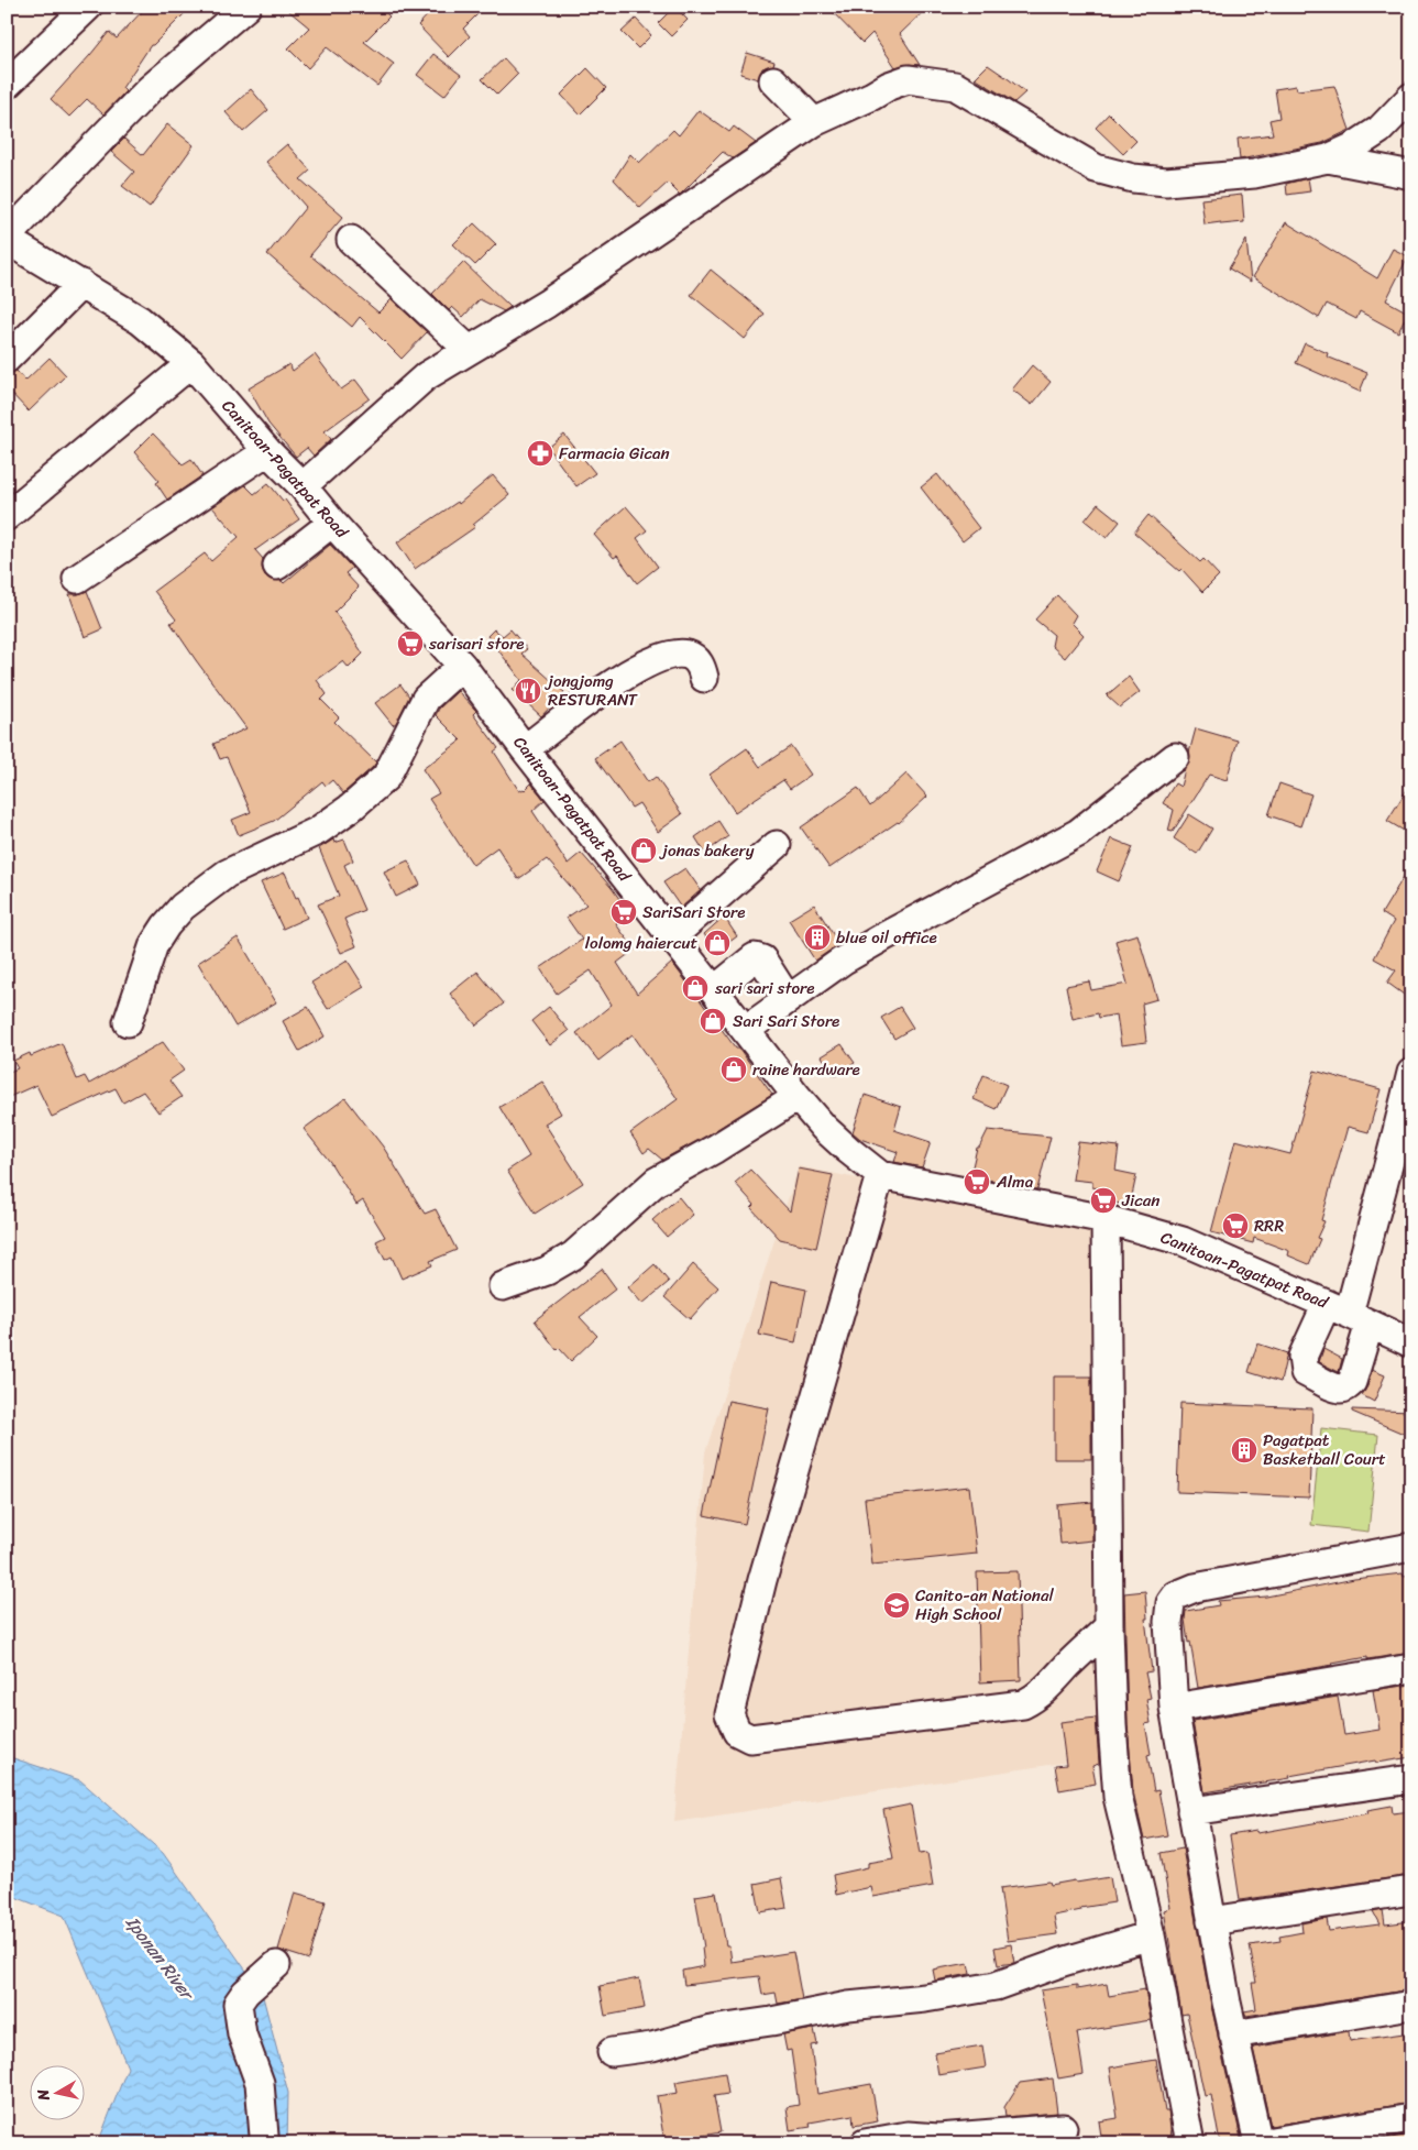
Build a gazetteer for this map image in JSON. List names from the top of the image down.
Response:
{
  "streets": {
    "street": ["Canitoan-Pagatpat Road"]
  },
  "water": ["Iponan River"],
  "places": {
    "pharmacy": ["Farmacia Gican"],
    "supermarket": [
      "sarisari store",
      "SariSari Store",
      "Alma",
      "Jican",
      "RRR"
    ],
    "restaurant": ["jongjomg RESTURANT"],
    "shop": [
      "jonas bakery",
      "lolomg haiercut",
      "sari sari store",
      "Sari Sari Store",
      "raine hardware"
    ],
    "building": ["blue oil office", "Pagatpat Basketball Court"],
    "school or university": ["Canito-an National High School"]
  },
  "north": "left"
}
